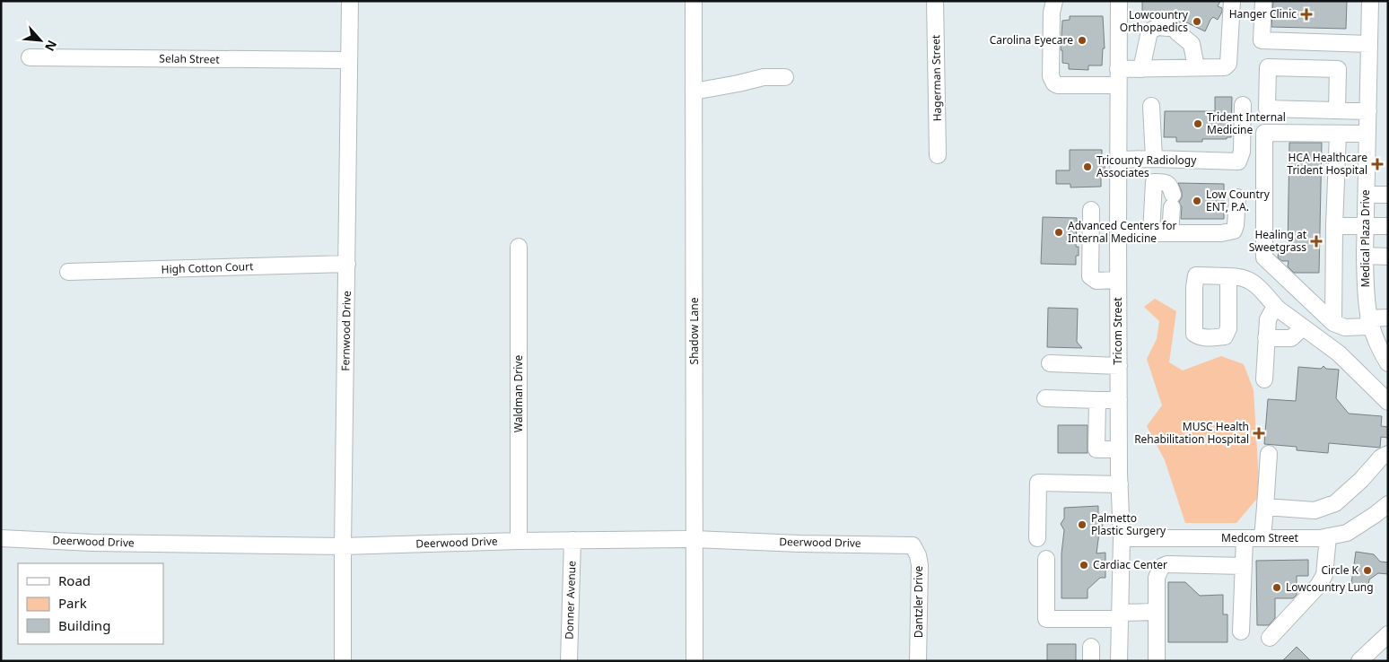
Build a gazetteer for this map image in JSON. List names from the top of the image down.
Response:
{
  "streets": {
    "street": [
      "Selah Street",
      "Hagerman Street",
      "Medical Plaza Drive",
      "High Cotton Court",
      "Fernwood Drive",
      "Shadow Lane",
      "Tricom Street",
      "Waldman Drive",
      "Medcom Street",
      "Deerwood Drive",
      "Donner Avenue",
      "Dantzler Drive"
    ]
  },
  "crossings": [
    ["Selah Street", "Fernwood Drive"],
    ["High Cotton Court", "Fernwood Drive"],
    ["Fernwood Drive", "Deerwood Drive"],
    ["Shadow Lane", "Deerwood Drive"],
    ["Tricom Street", "Medcom Street"],
    ["Waldman Drive", "Deerwood Drive"],
    ["Deerwood Drive", "Donner Avenue"],
    ["Deerwood Drive", "Dantzler Drive"]
  ],
  "places": {
    "health": [
      "Hanger Clinic",
      "HCA Healthcare Trident Hospital",
      "Healing at Sweetgrass",
      "MUSC Health Rehabilitation Hospital"
    ],
    "other": [
      "Lowcountry Orthopaedics",
      "Carolina Eyecare",
      "Trident Internal Medicine",
      "Tricounty Radiology Associates",
      "Low Country ENT, P.A.",
      "Advanced Centers for Internal Medicine",
      "Palmetto Plastic Surgery",
      "Cardiac Center",
      "Circle K",
      "Lowcountry Lung"
    ]
  },
  "legend": ["Road", "Park", "Building"],
  "north": "bottom right"
}
